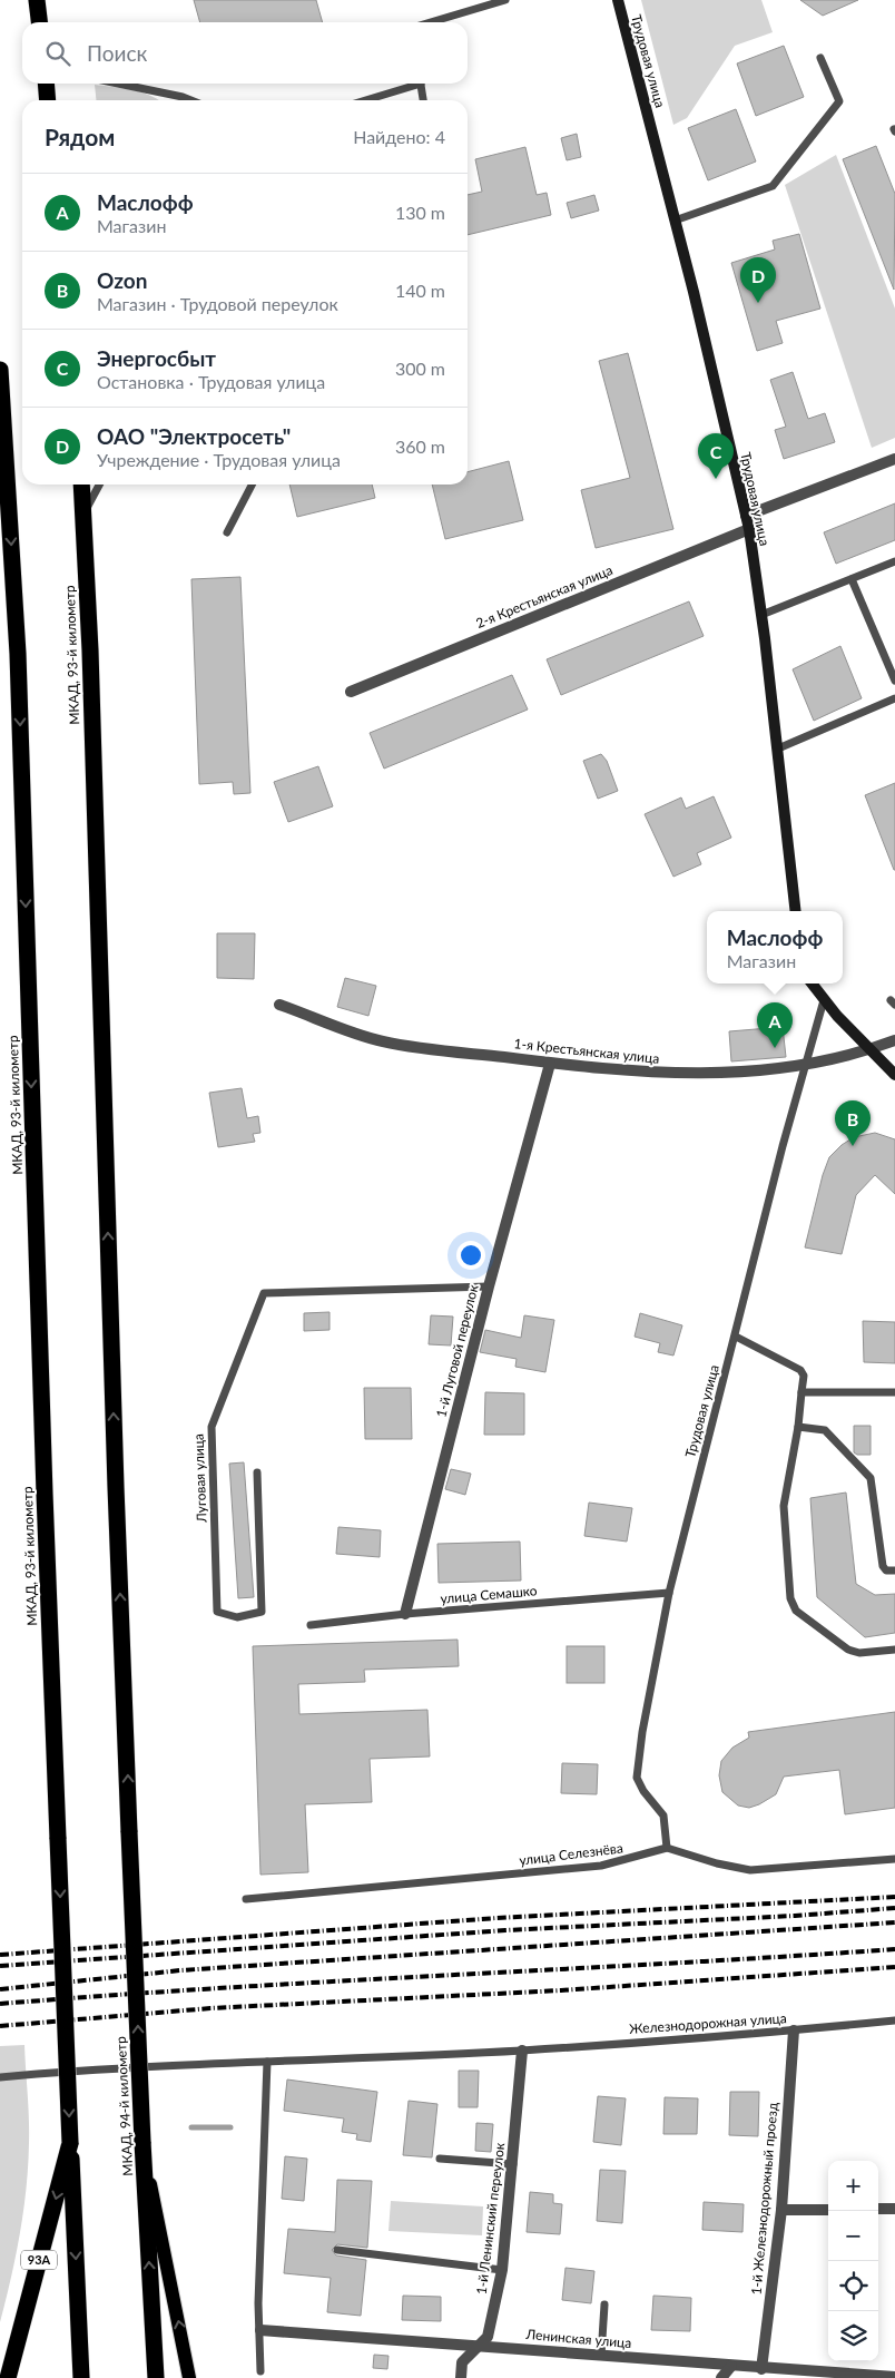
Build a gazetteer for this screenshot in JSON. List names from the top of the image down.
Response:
{
  "streets": {
    "highway": ["МКАД, 93-й километр", "МКАД, 94-й километр", "93A"],
    "main road": ["Трудовая улица"],
    "street": [
      "2-я Крестьянская улица",
      "1-я Крестьянская улица",
      "1-й Луговой переулок",
      "1-й Железнодорожный проезд",
      "1-й Ленинский переулок",
      "Ленинская улица"
    ],
    "lane": [
      "Луговая улица",
      "улица Семашко",
      "улица Селезнёва",
      "Железнодорожная улица"
    ]
  },
  "crossings": [
    ["Трудовая улица", "2-я Крестьянская улица"],
    ["Трудовая улица", "1-я Крестьянская улица"],
    ["Трудовая улица", "улица Семашко"],
    ["Трудовая улица", "улица Селезнёва"],
    ["МКАД, 93-й километр", "МКАД, 94-й километр"],
    ["МКАД, 93-й километр", "93A"],
    ["1-я Крестьянская улица", "1-й Луговой переулок"],
    ["1-й Луговой переулок", "Луговая улица"],
    ["1-й Луговой переулок", "улица Семашко"],
    ["Железнодорожная улица", "1-й Железнодорожный проезд"],
    ["Железнодорожная улица", "1-й Ленинский переулок"],
    ["1-й Железнодорожный проезд", "Ленинская улица"],
    ["1-й Ленинский переулок", "Ленинская улица"]
  ],
  "page": {
    "search": "Поиск",
    "heading": ["Рядом", "Найдено: 4"],
    "list": [
      {
        "mark": "A",
        "name": "Маслофф",
        "note": "Магазин",
        "value": "130 m"
      },
      {
        "mark": "B",
        "name": "Ozon",
        "note": "Магазин · Трудовой переулок",
        "value": "140 m"
      },
      {
        "mark": "C",
        "name": "Энергосбыт",
        "note": "Остановка · Трудовая улица",
        "value": "300 m"
      },
      {
        "mark": "D",
        "name": "ОАО \"Электросеть\"",
        "note": "Учреждение · Трудовая улица",
        "value": "360 m"
      }
    ],
    "pins": [
      "D",
      "C",
      "A",
      "B"
    ],
    "popup": ["Маслофф", "Магазин"],
    "map_buttons": ["+", "−"]
  }
}
